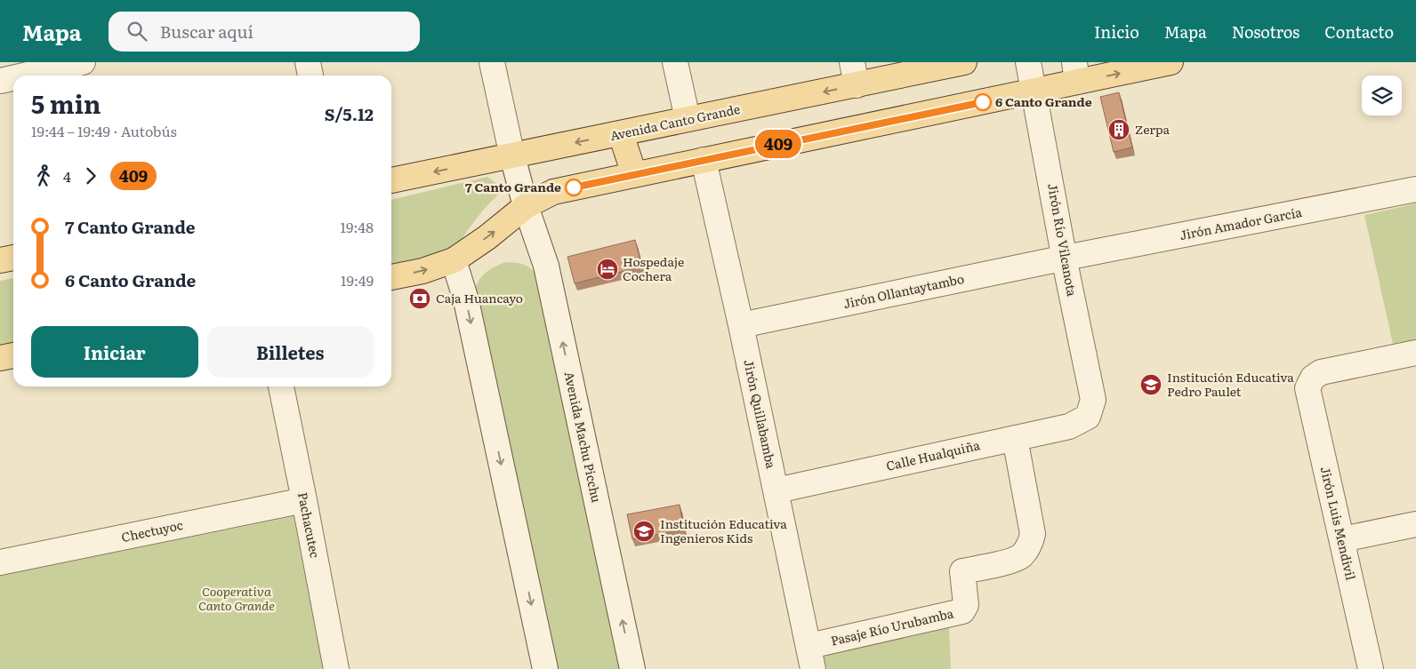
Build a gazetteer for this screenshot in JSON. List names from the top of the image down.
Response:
{
  "streets": {
    "main road": ["Avenida Canto Grande"],
    "street": [
      "Jirón Amador García",
      "Jirón Río Vilcanota",
      "Jirón Ollantaytambo",
      "Jirón Quillabamba",
      "Avenida Machu Picchu",
      "Calle Hualquiña",
      "Jirón Luis Mendivil",
      "Pachacutec",
      "Chectuyoc",
      "Pasaje Río Urubamba"
    ]
  },
  "crossings": [
    ["Avenida Canto Grande", "Avenida Machu Picchu"],
    ["Jirón Amador García", "Jirón Río Vilcanota"],
    ["Jirón Amador García", "Jirón Ollantaytambo"],
    ["Jirón Río Vilcanota", "Jirón Ollantaytambo"],
    ["Jirón Río Vilcanota", "Calle Hualquiña"],
    ["Jirón Ollantaytambo", "Jirón Quillabamba"],
    ["Jirón Quillabamba", "Calle Hualquiña"],
    ["Jirón Quillabamba", "Pasaje Río Urubamba"],
    ["Calle Hualquiña", "Pasaje Río Urubamba"],
    ["Pachacutec", "Chectuyoc"]
  ],
  "parks": ["Cooperativa Canto Grande"],
  "places": {
    "other": ["6 Canto Grande", "7 Canto Grande"],
    "building": ["Zerpa"],
    "hotel": ["Hospedaje Cochera"],
    "bank": ["Caja Huancayo"],
    "school or university": ["Institución Educativa Pedro Paulet", "Institución Educativa Ingenieros Kids"]
  },
  "lines": ["bus line 409"],
  "page": {
    "header": "Mapa",
    "search": "Buscar aquí",
    "nav": [
      "Inicio",
      "Mapa",
      "Nosotros",
      "Contacto"
    ],
    "on_map": "409",
    "heading": ["5 min", "19:44 – 19:49 · Autobús", "S/5.12"],
    "legs": ["4", "409"],
    "list": [
      {
        "name": "7 Canto Grande",
        "value": "19:48"
      },
      {
        "name": "6 Canto Grande",
        "value": "19:49"
      }
    ],
    "buttons": ["Iniciar", "Billetes"]
  }
}
